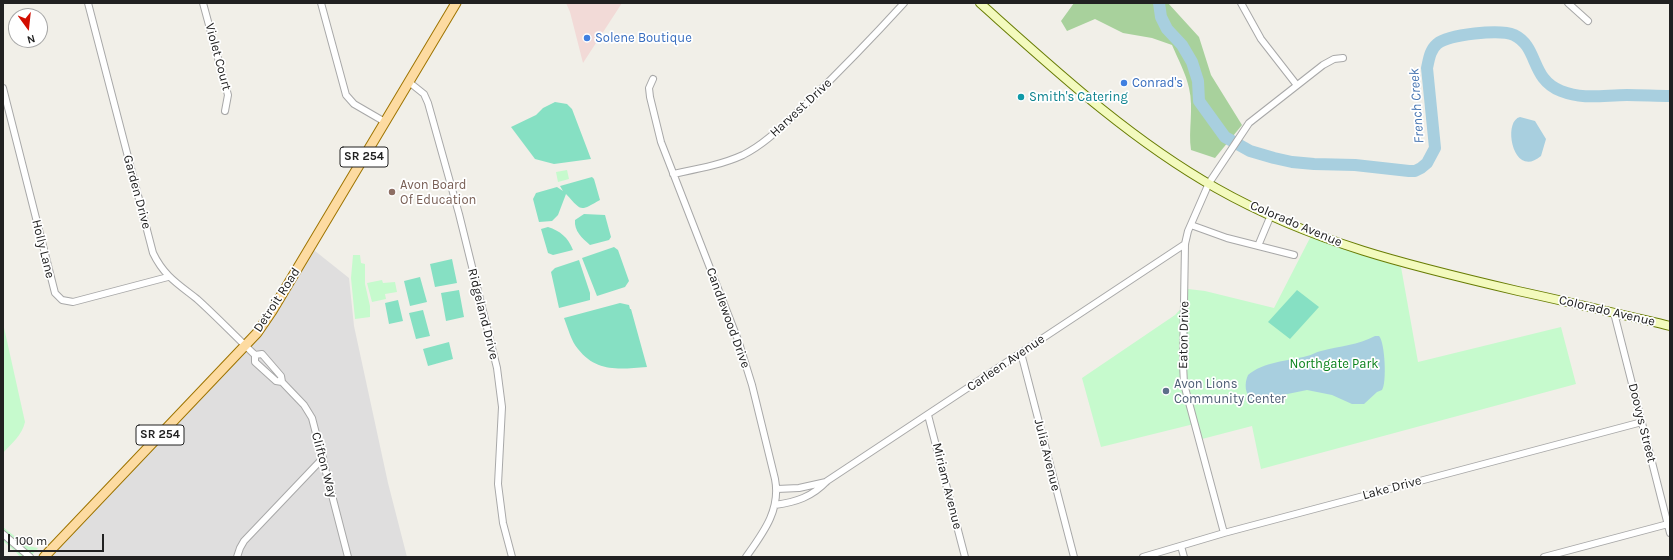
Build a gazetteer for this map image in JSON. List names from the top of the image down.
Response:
{
  "streets": {
    "main road": ["SR 254", "Colorado Avenue", "Detroit Road"],
    "street": [
      "Violet Court",
      "Harvest Drive",
      "Garden Drive",
      "Holly Lane",
      "Ridgeland Drive",
      "Candlewood Drive",
      "Eaton Drive",
      "Carleen Avenue",
      "Doovys Street",
      "Julia Avenue",
      "Clifton Way",
      "Miriam Avenue",
      "Lake Drive"
    ]
  },
  "crossings": [
    ["Harvest Drive", "Candlewood Drive"],
    ["Garden Drive", "Holly Lane"],
    ["Garden Drive", "Detroit Road"],
    ["Garden Drive", "Clifton Way"],
    ["Colorado Avenue", "Eaton Drive"],
    ["Colorado Avenue", "Doovys Street"],
    ["Detroit Road", "Ridgeland Drive"],
    ["Detroit Road", "Clifton Way"],
    ["Candlewood Drive", "Carleen Avenue"],
    ["Eaton Drive", "Carleen Avenue"],
    ["Eaton Drive", "Lake Drive"],
    ["Carleen Avenue", "Julia Avenue"],
    ["Carleen Avenue", "Miriam Avenue"],
    ["Doovys Street", "Lake Drive"]
  ],
  "water": ["French Creek"],
  "parks": ["Northgate Park"],
  "places": [
    "Solene Boutique",
    "Conrad's",
    "Smith's Catering",
    "Avon Board Of Education",
    "Avon Lions Community Center"
  ],
  "scale_bar": "100 m",
  "north": "bottom"
}
